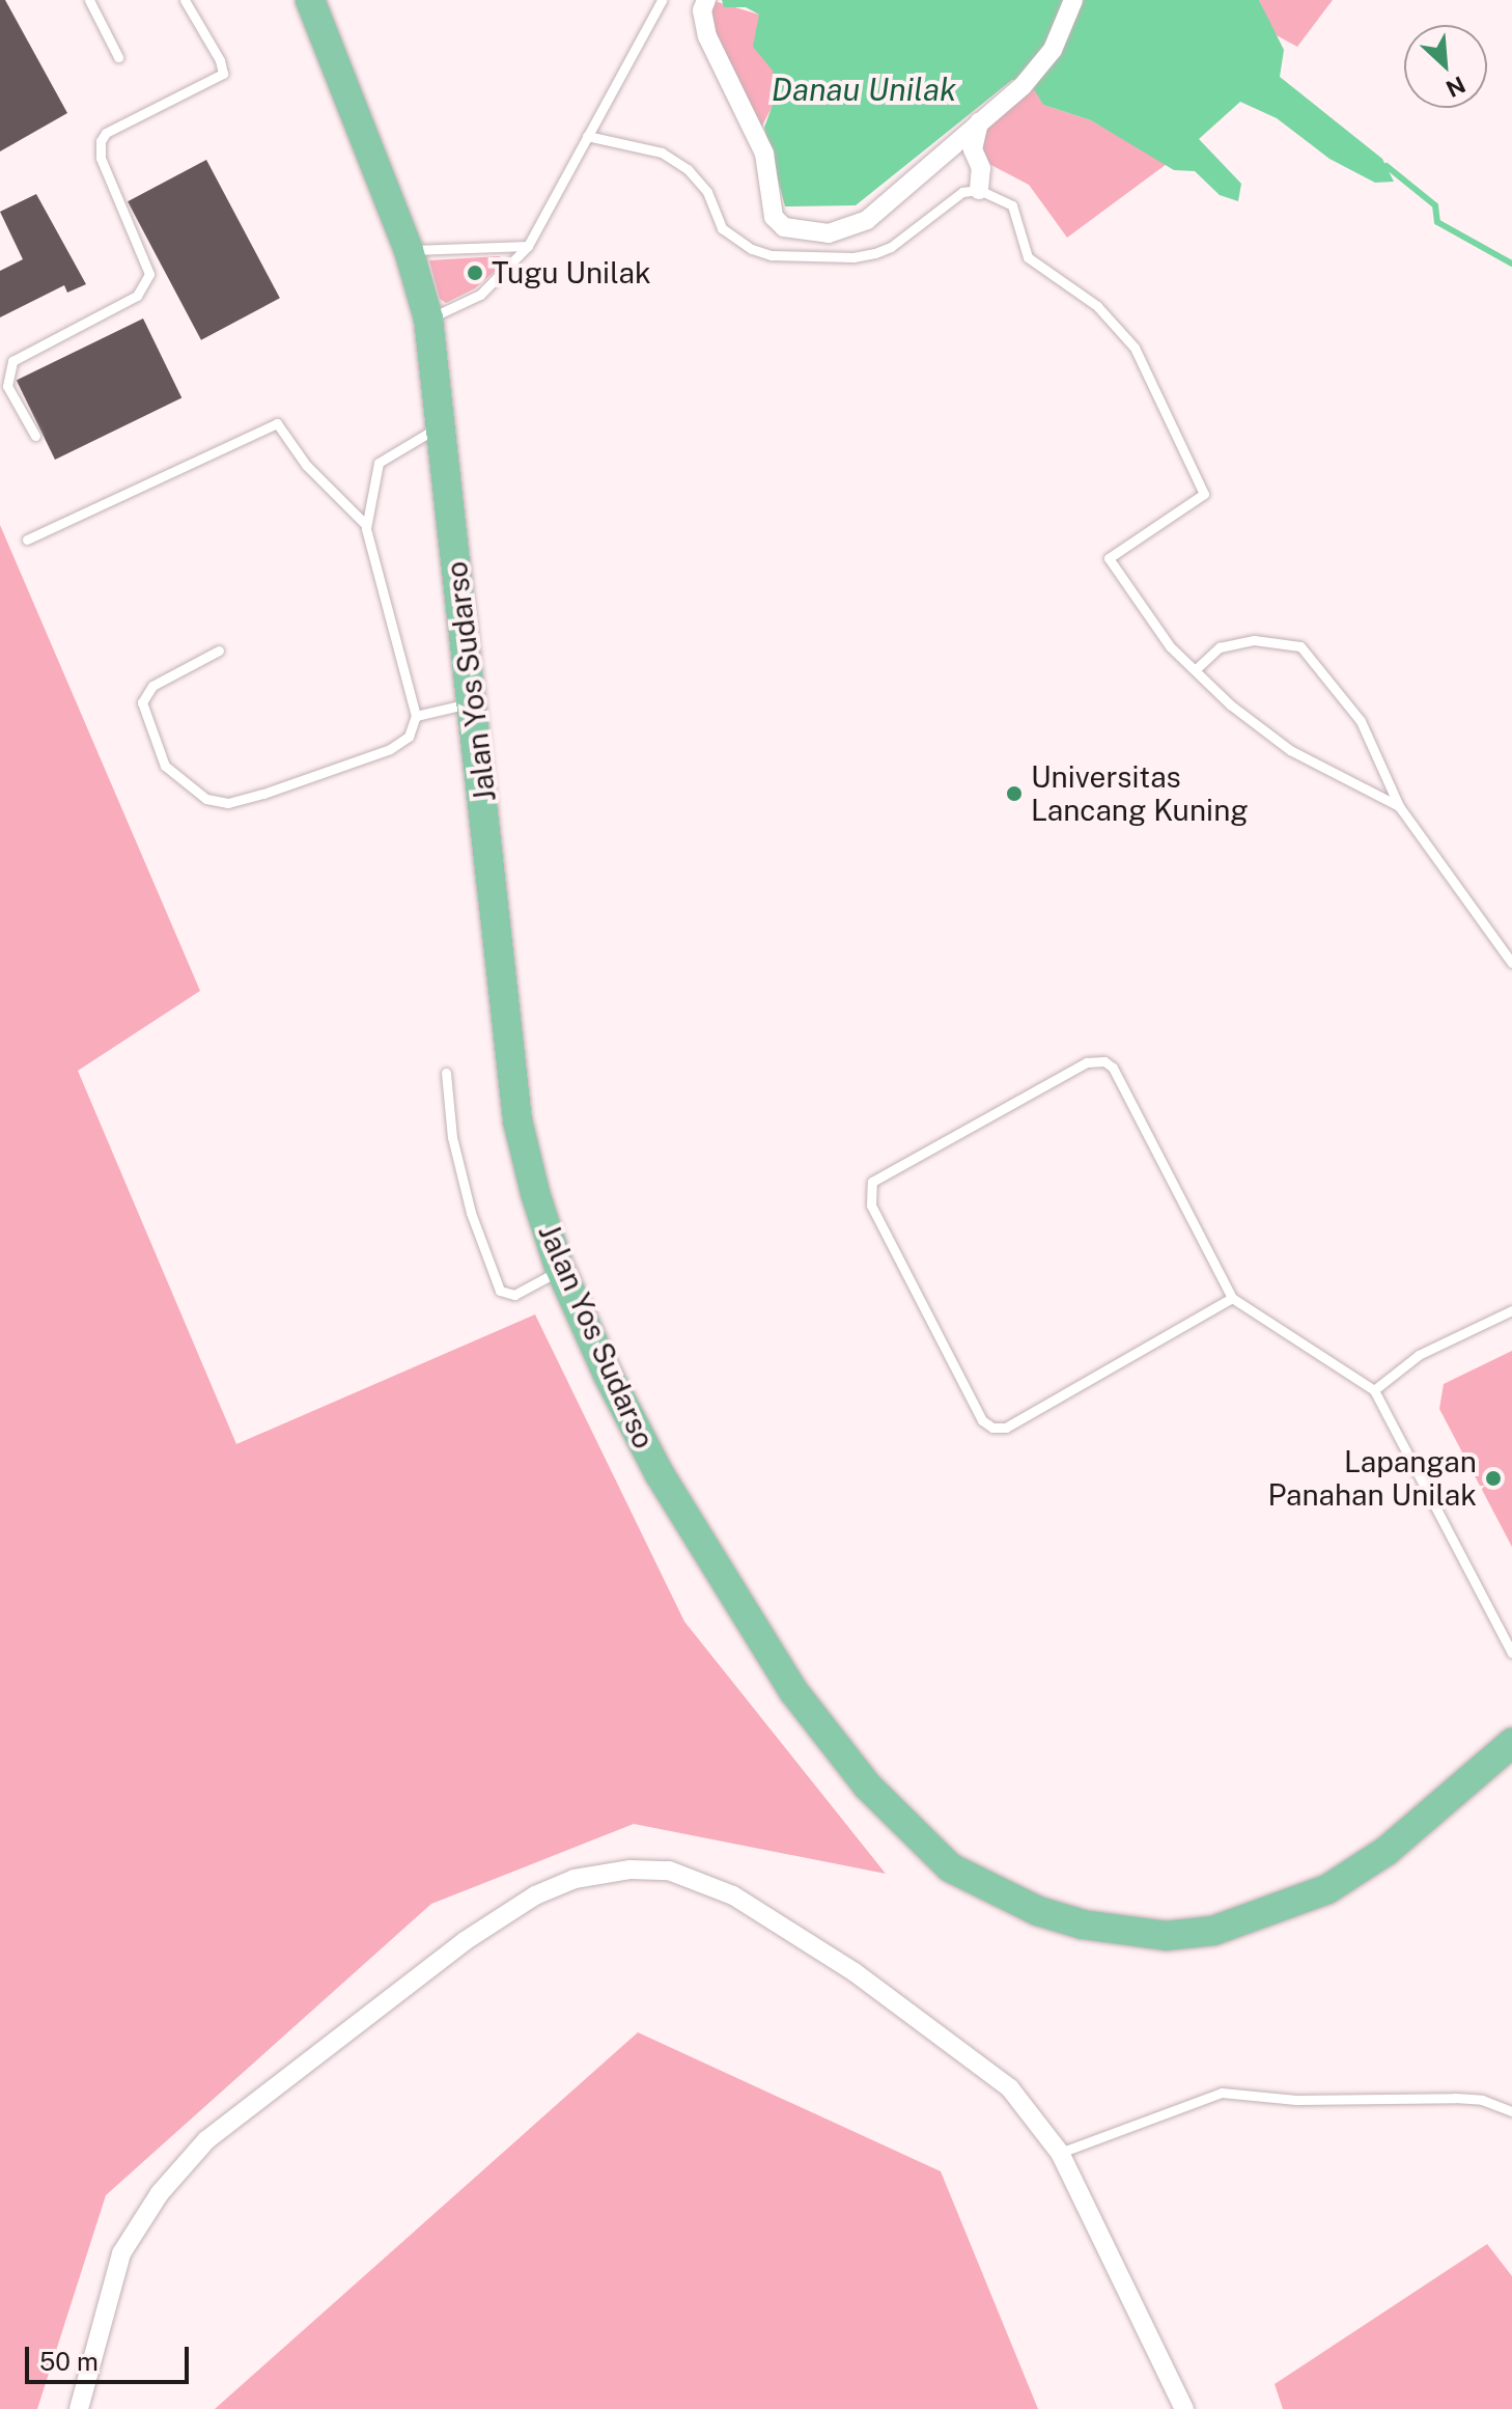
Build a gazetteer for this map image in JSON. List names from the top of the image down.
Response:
{
  "streets": {
    "main road": ["Jalan Yos Sudarso"]
  },
  "water": ["Danau Unilak"],
  "places": ["Tugu Unilak", "Universitas Lancang Kuning", "Lapangan Panahan Unilak"],
  "scale_bar": "50 m",
  "north": "bottom right"
}
